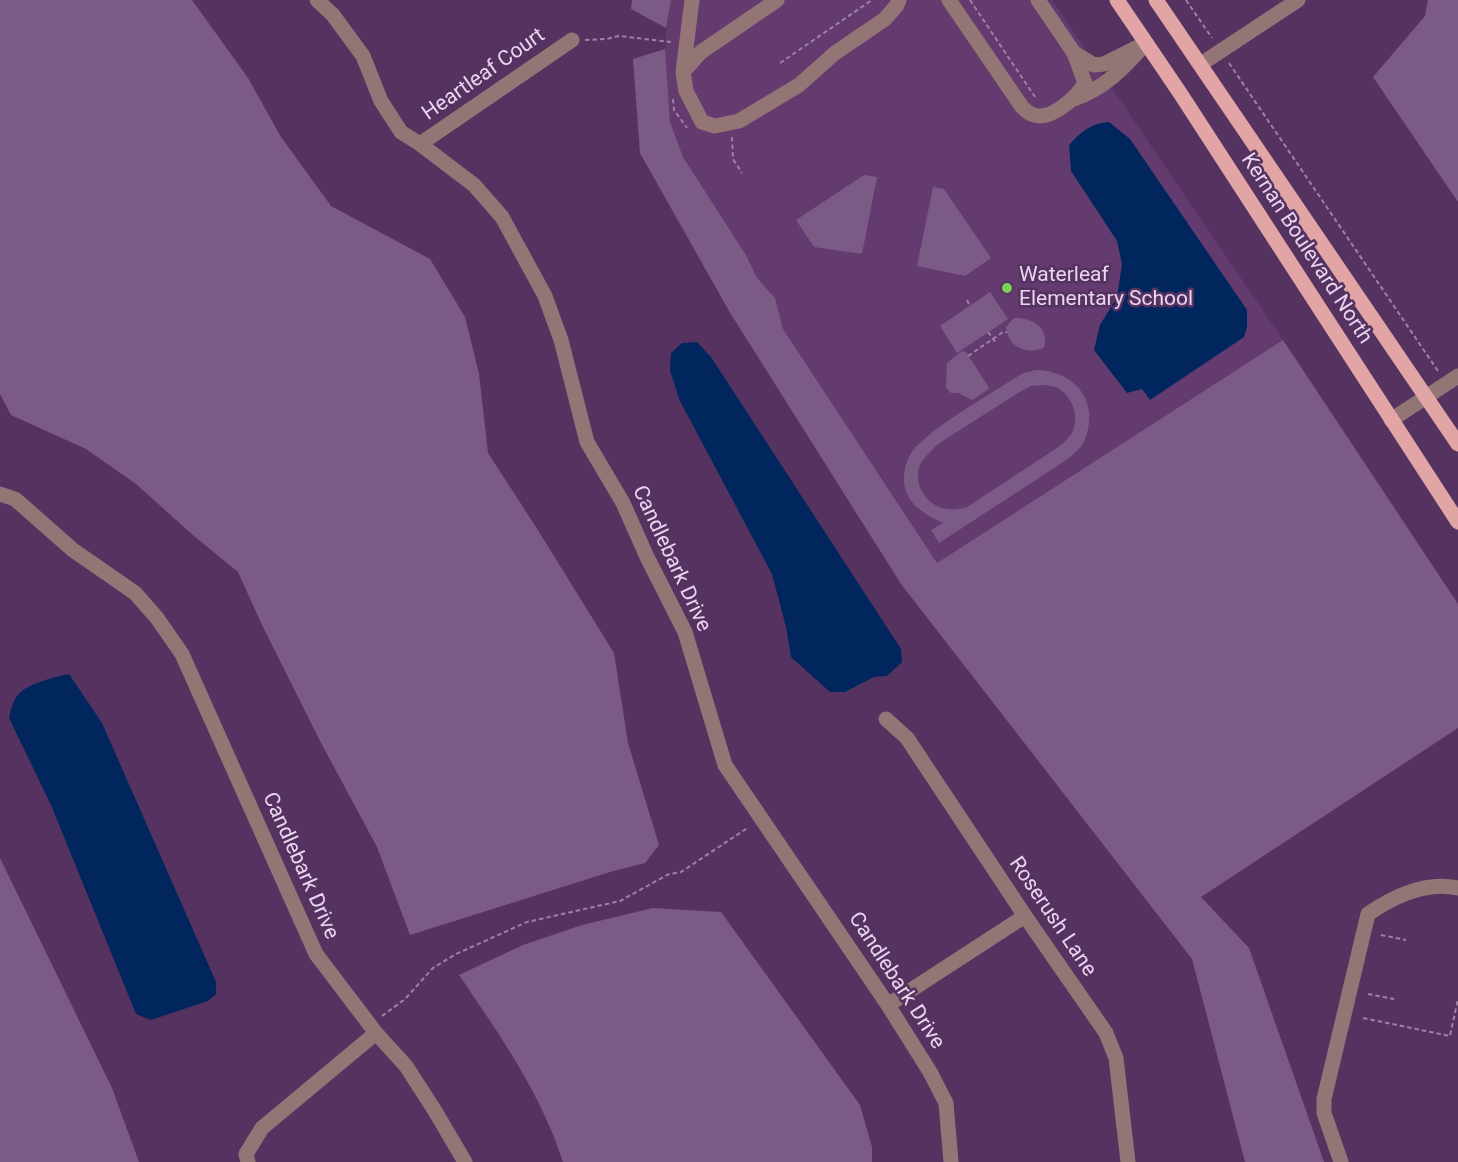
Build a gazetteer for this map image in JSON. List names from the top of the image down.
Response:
{
  "streets": {
    "main road": ["Kernan Boulevard North"],
    "street": ["Heartleaf Court", "Candlebark Drive", "Roserush Lane"]
  },
  "crossings": [
    ["Heartleaf Court", "Candlebark Drive"]
  ],
  "places": ["Waterleaf Elementary School"]
}
